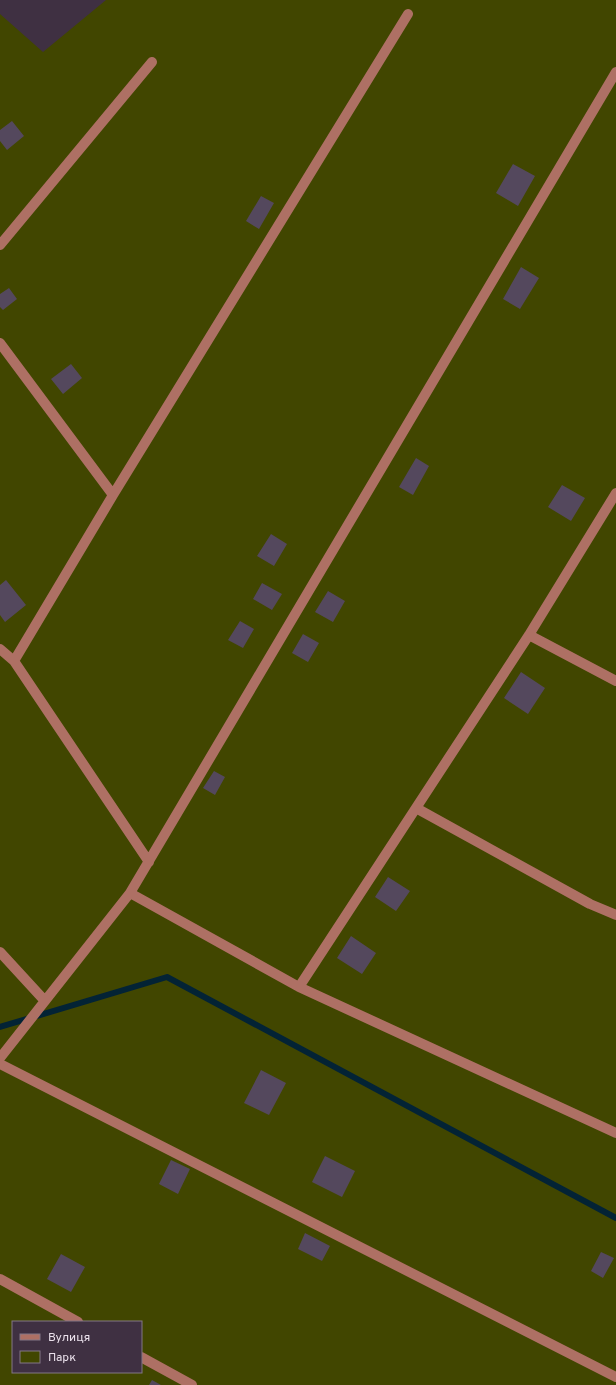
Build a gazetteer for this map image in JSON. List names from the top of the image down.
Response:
{
  "legend": ["Вулиця", "Парк"]
}
